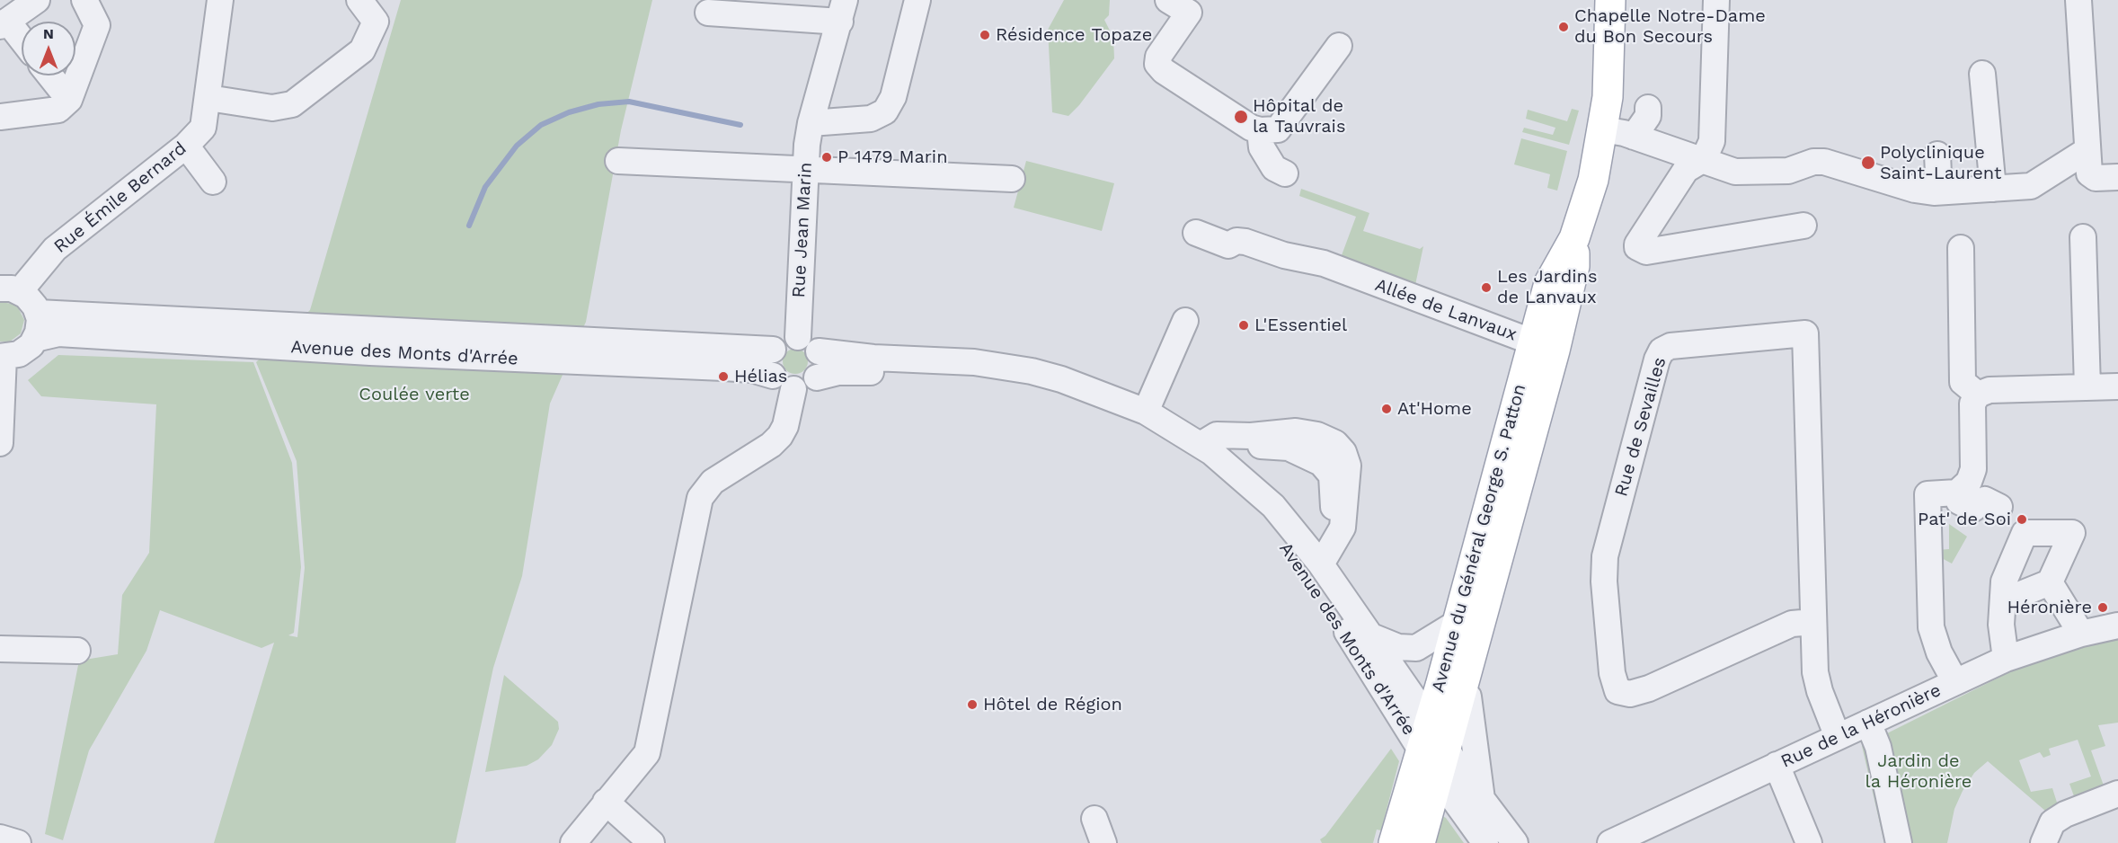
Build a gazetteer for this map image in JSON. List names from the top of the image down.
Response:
{
  "streets": {
    "main road": ["Avenue du Général George S. Patton"],
    "street": [
      "Rue Émile Bernard",
      "Rue Jean Marin",
      "Allée de Lanvaux",
      "Avenue des Monts d'Arrée",
      "Rue de Sevailles",
      "Rue de la Héronière"
    ]
  },
  "crossings": [
    ["Rue Jean Marin", "Avenue des Monts d'Arrée"],
    ["Allée de Lanvaux", "Avenue du Général George S. Patton"],
    ["Avenue des Monts d'Arrée", "Avenue du Général George S. Patton"],
    ["Rue de Sevailles", "Rue de la Héronière"]
  ],
  "parks": ["Coulée verte", "Jardin de la Héronière"],
  "places": [
    "Chapelle Notre-Dame du Bon Secours",
    "Résidence Topaze",
    "Hôpital de la Tauvrais",
    "P 1479 Marin",
    "Polyclinique Saint-Laurent",
    "Les Jardins de Lanvaux",
    "L'Essentiel",
    "Hélias",
    "At'Home",
    "Pat' de Soi",
    "Héronière",
    "Hôtel de Région"
  ],
  "north": "top"
}
